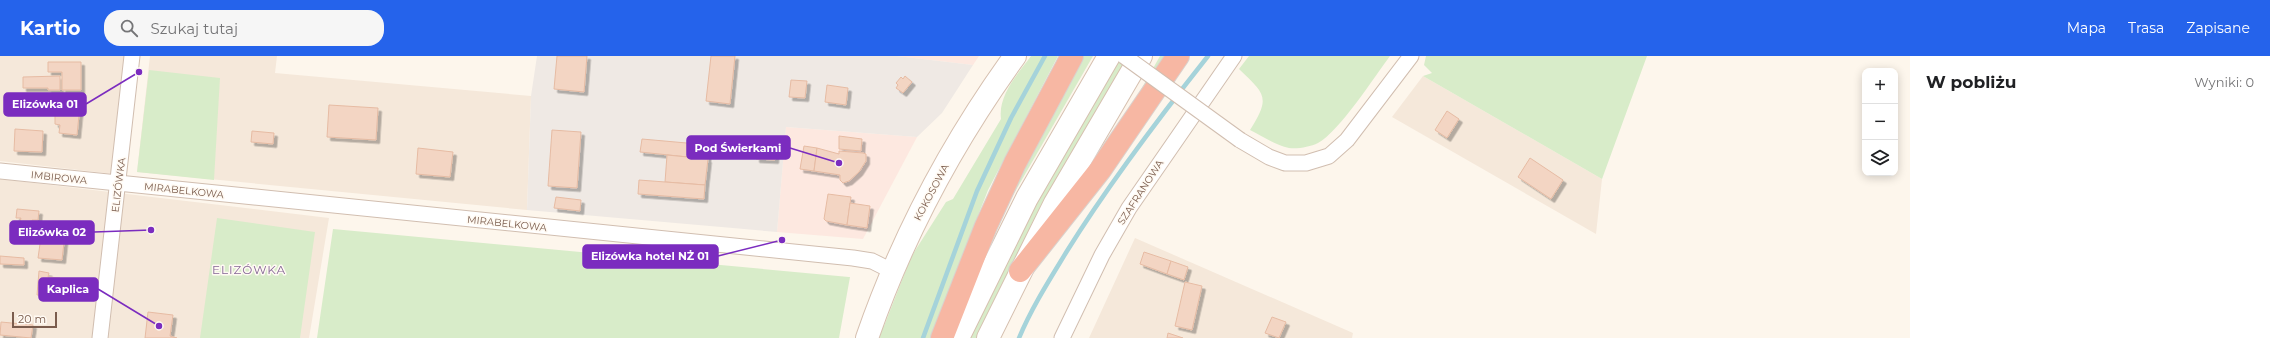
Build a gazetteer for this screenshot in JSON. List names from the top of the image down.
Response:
{
  "streets": {
    "main road": ["KOKOSOWA"],
    "street": [
      "IMBIROWA",
      "ELIZÓWKA",
      "MIRABELKOWA",
      "SZAFRANOWA"
    ]
  },
  "crossings": [
    ["IMBIROWA", "ELIZÓWKA"],
    ["IMBIROWA", "MIRABELKOWA"],
    ["ELIZÓWKA", "MIRABELKOWA"],
    ["MIRABELKOWA", "KOKOSOWA"]
  ],
  "districts": ["ELIZÓWKA"],
  "places": [
    "Elizówka 01",
    "Pod Świerkami",
    "Elizówka 02",
    "Elizówka hotel NŻ 01",
    "Kaplica"
  ],
  "scale_bar": "20 m",
  "page": {
    "header": "Kartio",
    "search": "Szukaj tutaj",
    "nav": ["Mapa", "Trasa", "Zapisane"],
    "heading": ["W pobliżu", "Wyniki: 0"],
    "map_buttons": ["+", "−"],
    "scale": "20 m"
  }
}
